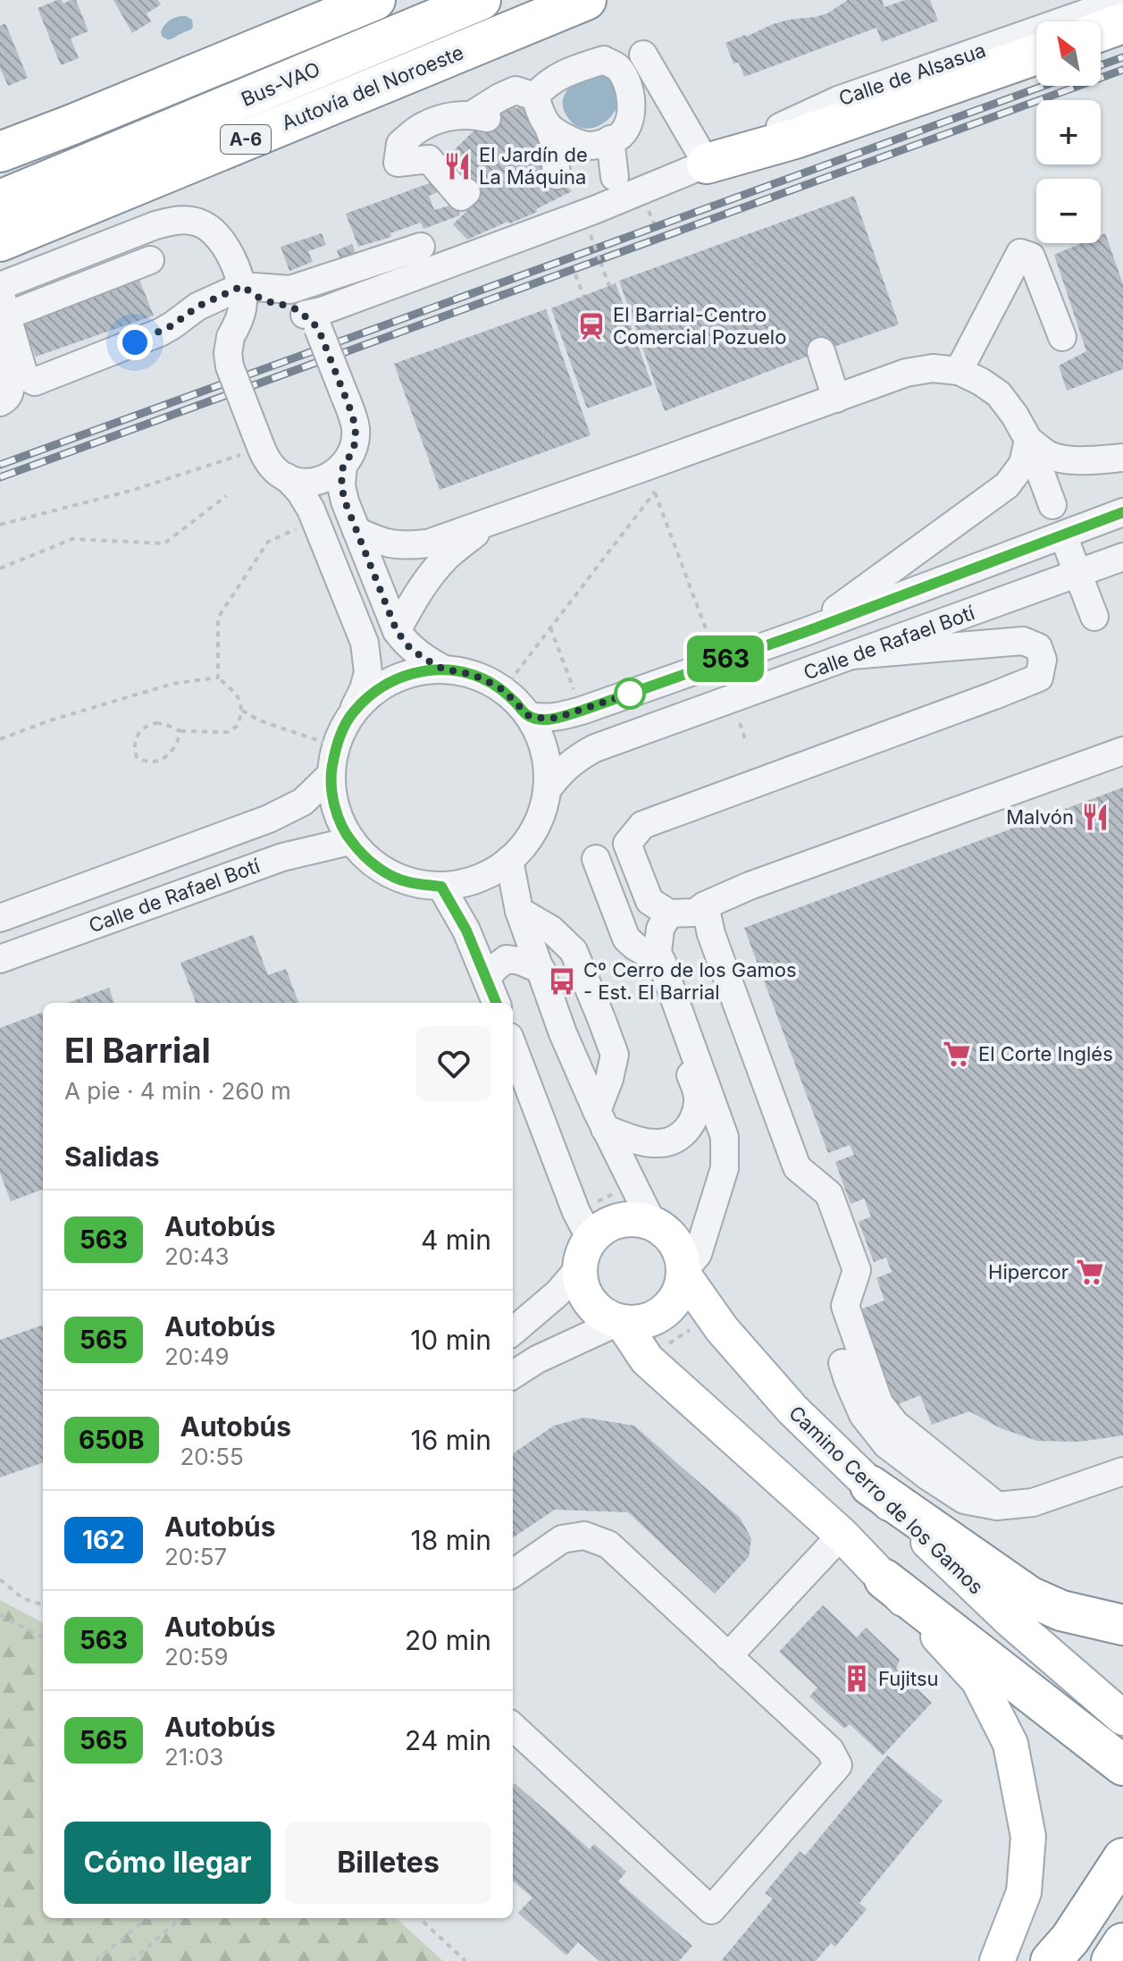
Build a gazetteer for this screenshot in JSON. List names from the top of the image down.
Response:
{
  "streets": {
    "highway": ["Bus-VAO", "Autovía del Noroeste", "A-6"],
    "main road": ["Camino Cerro de los Gamos"],
    "street": ["Calle de Alsasua", "Calle de Rafael Botí"]
  },
  "places": {
    "restaurant": ["El Jardín de La Máquina", "Malvón"],
    "station": ["El Barrial-Centro Comercial Pozuelo"],
    "bus stop": ["Cº Cerro de los Gamos - Est. El Barrial"],
    "supermarket": ["El Corte Inglés", "Hipercor"],
    "building": ["Fujitsu"]
  },
  "lines": ["bus line 563"],
  "north": "top left",
  "page": {
    "on_map": "563",
    "map_buttons": ["+", "−"],
    "heading": [
      ["El Barrial", "A pie · 4 min · 260 m"],
      "Salidas"
    ],
    "list": [
      {
        "mark": "563",
        "name": "Autobús",
        "note": "20:43",
        "value": "4 min"
      },
      {
        "mark": "565",
        "name": "Autobús",
        "note": "20:49",
        "value": "10 min"
      },
      {
        "mark": "650B",
        "name": "Autobús",
        "note": "20:55",
        "value": "16 min"
      },
      {
        "mark": "162",
        "name": "Autobús",
        "note": "20:57",
        "value": "18 min"
      },
      {
        "mark": "563",
        "name": "Autobús",
        "note": "20:59",
        "value": "20 min"
      },
      {
        "mark": "565",
        "name": "Autobús",
        "note": "21:03",
        "value": "24 min"
      }
    ],
    "buttons": ["Cómo llegar", "Billetes"]
  }
}
